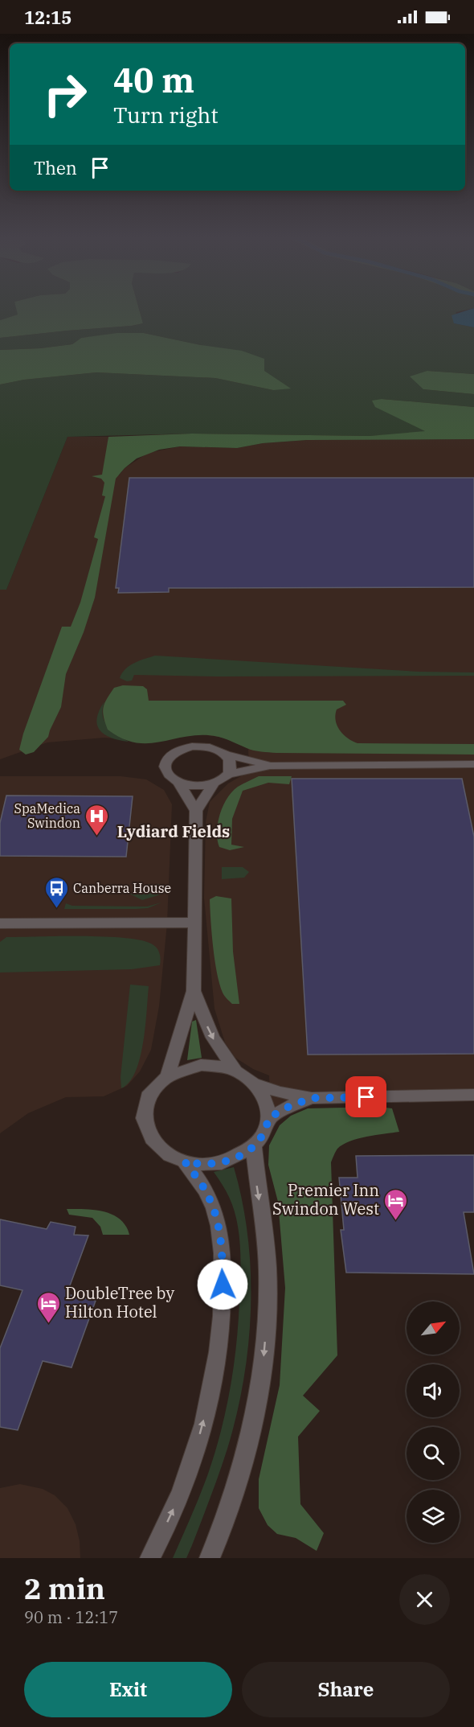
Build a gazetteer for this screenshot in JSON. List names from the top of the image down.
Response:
{
  "districts": ["Lydiard Fields"],
  "places": {
    "hospital": ["SpaMedica Swindon"],
    "bus stop": ["Canberra House"],
    "hotel": ["Premier Inn Swindon West", "DoubleTree by Hilton Hotel"]
  },
  "north": "top right",
  "page": {
    "status": "12:15",
    "turn": ["40 m", "Turn right"],
    "then": "Then",
    "heading": ["2 min", "90 m · 12:17"],
    "buttons": ["Exit", "Share"]
  }
}
